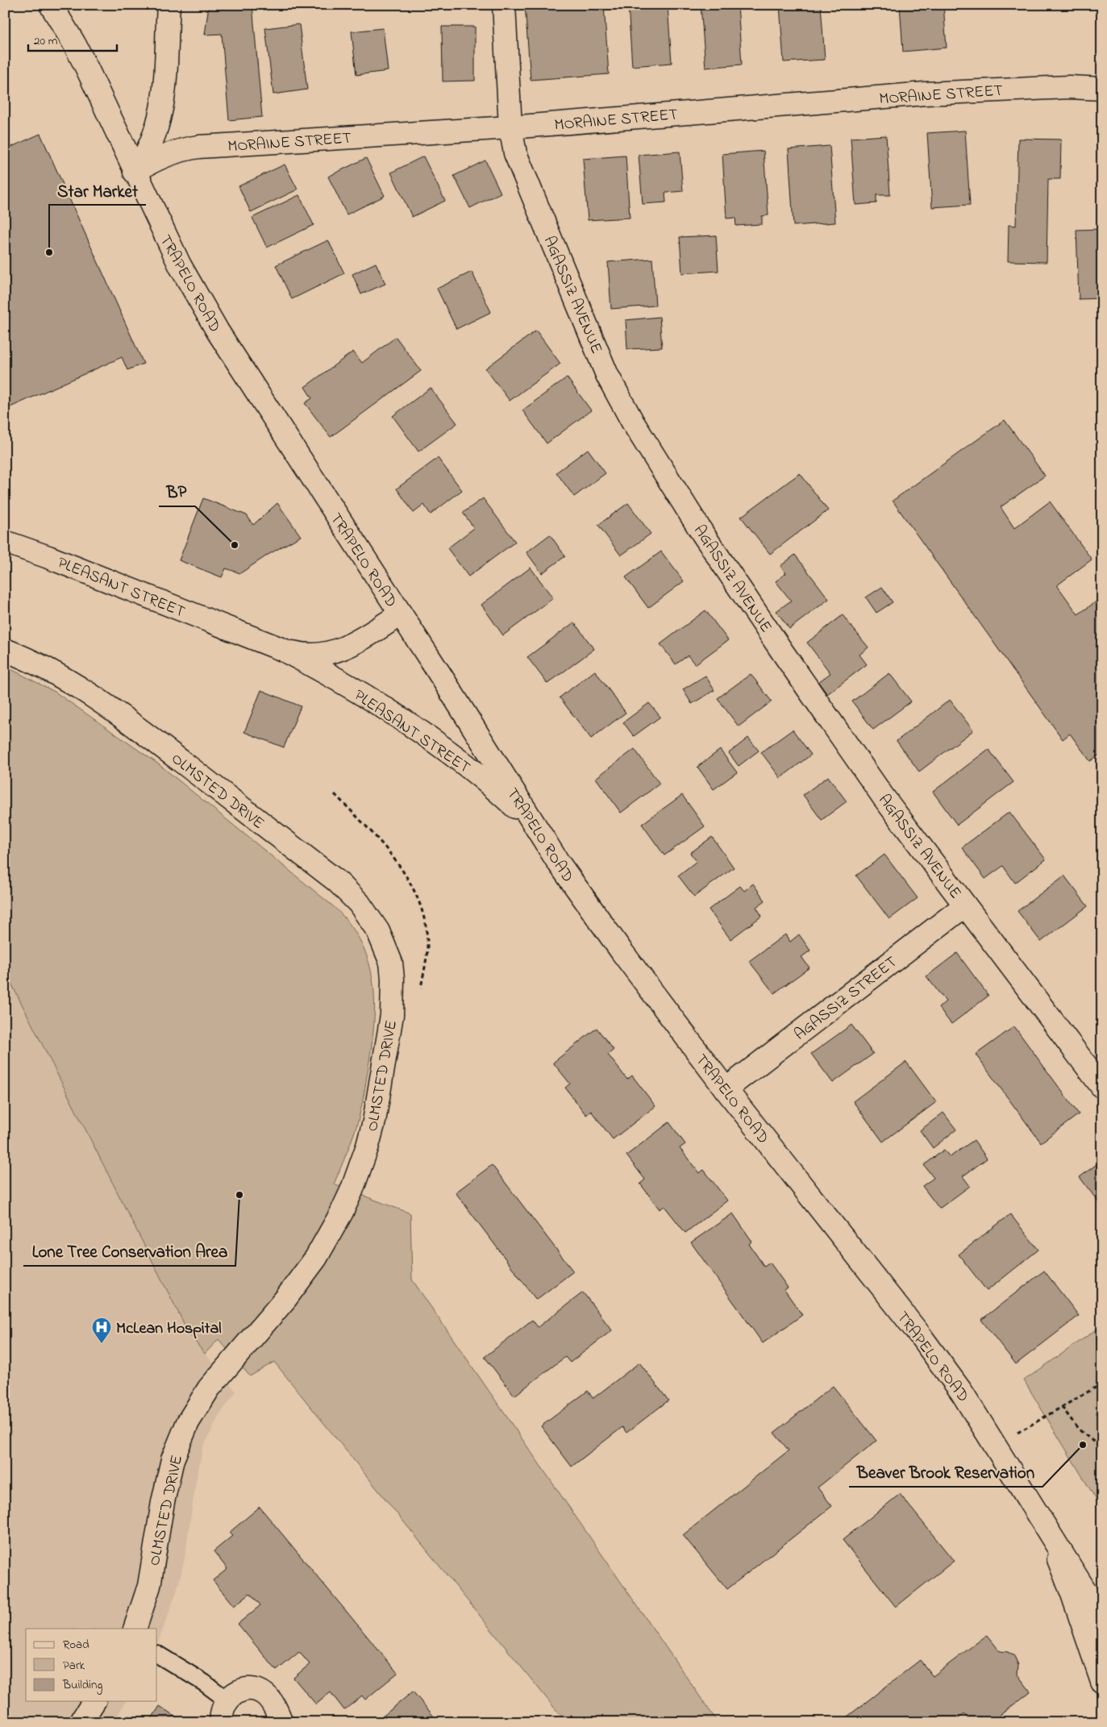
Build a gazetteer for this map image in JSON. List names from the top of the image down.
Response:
{
  "streets": {
    "street": [
      "MORAINE STREET",
      "TRAPELO ROAD",
      "AGASSIZ AVENUE",
      "PLEASANT STREET",
      "OLMSTED DRIVE",
      "AGASSIZ STREET"
    ]
  },
  "crossings": [
    ["MORAINE STREET", "TRAPELO ROAD"],
    ["MORAINE STREET", "AGASSIZ AVENUE"],
    ["TRAPELO ROAD", "PLEASANT STREET"],
    ["TRAPELO ROAD", "AGASSIZ STREET"],
    ["AGASSIZ AVENUE", "AGASSIZ STREET"]
  ],
  "places": {
    "other": [
      "Star Market",
      "BP",
      "Lone Tree Conservation Area",
      "Beaver Brook Reservation"
    ],
    "hospital": ["McLean Hospital"]
  },
  "legend": ["Road", "Park", "Building"],
  "scale_bar": "20 m"
}
